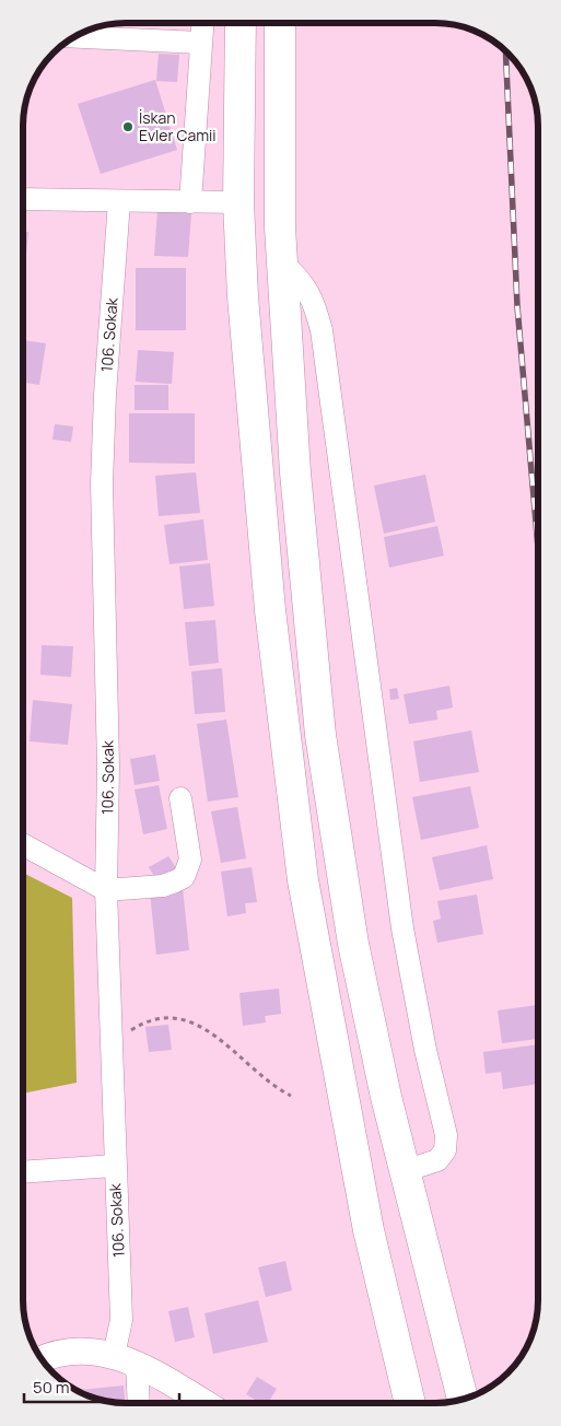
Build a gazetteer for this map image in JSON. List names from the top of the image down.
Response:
{
  "streets": {
    "street": ["106. Sokak"]
  },
  "places": ["İskan Evler Camii"],
  "scale_bar": "50 m"
}
